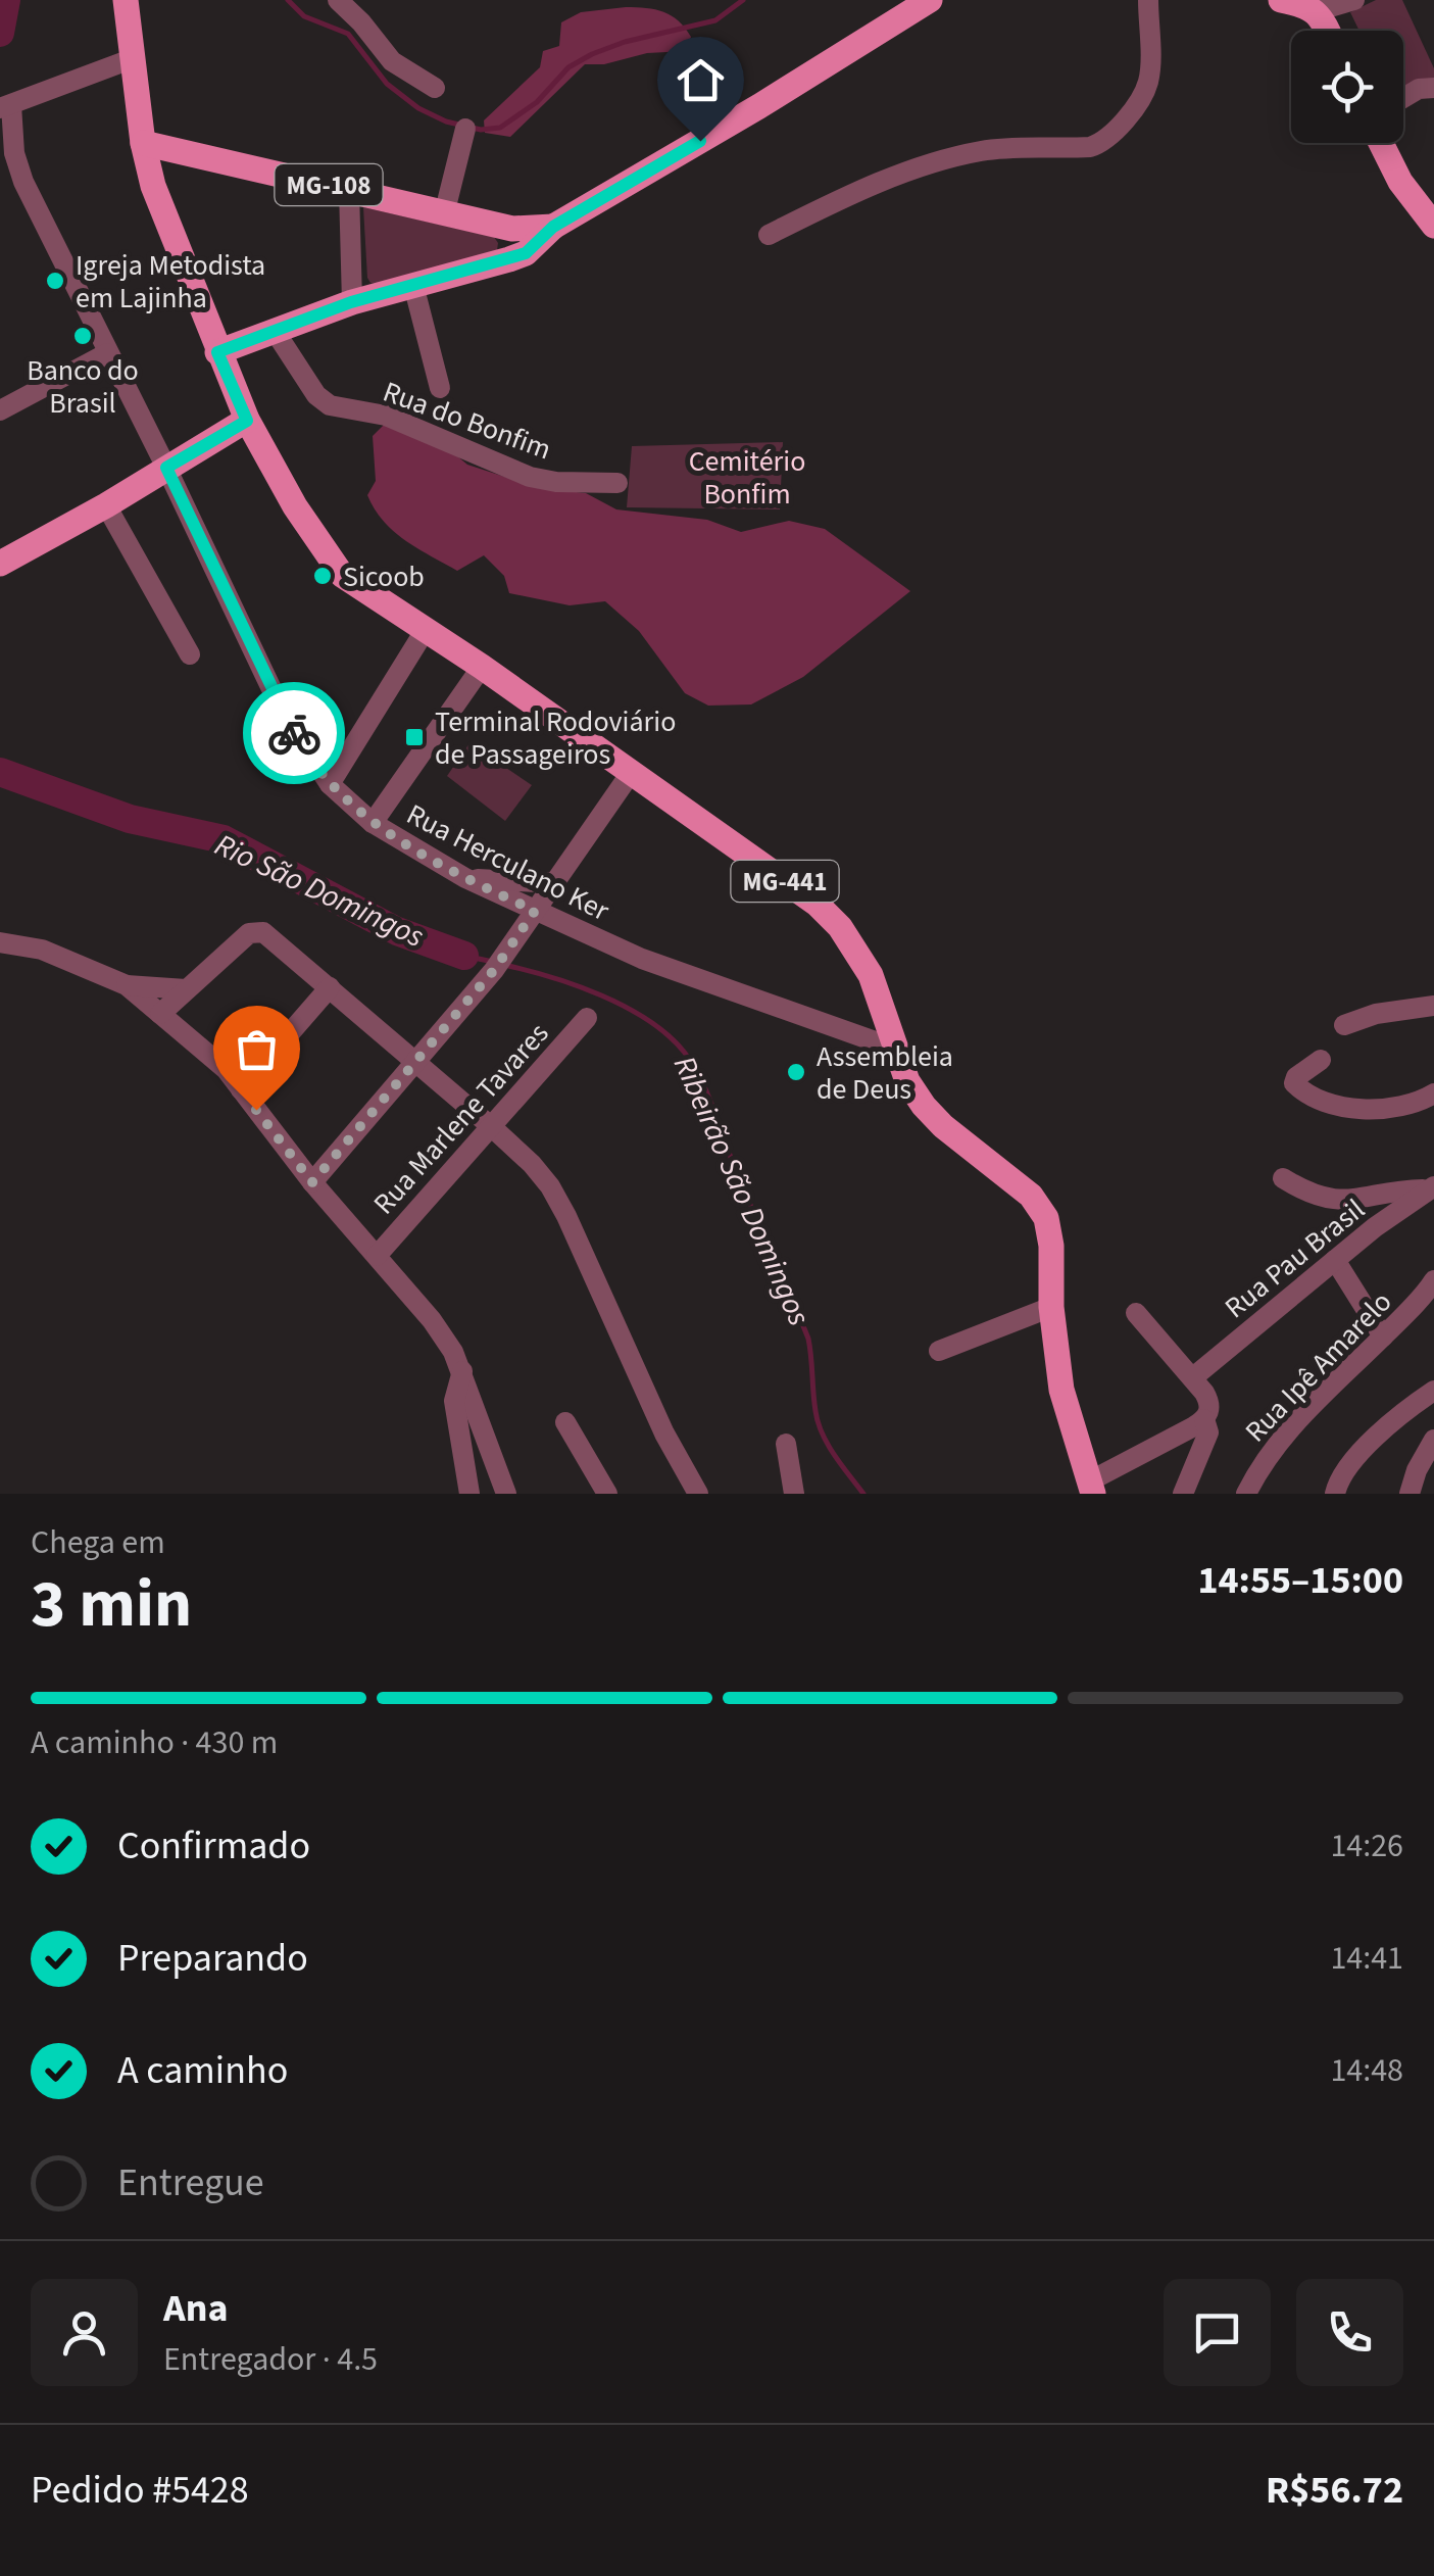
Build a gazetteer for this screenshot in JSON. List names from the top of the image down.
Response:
{
  "streets": {
    "main road": ["MG-108", "MG-441"],
    "street": [
      "Rua do Bonfim",
      "Rua Herculano Ker",
      "Rua Marlene Tavares",
      "Rua Pau Brasil",
      "Rua Ipê Amarelo"
    ]
  },
  "crossings": [
    ["MG-108", "Rua do Bonfim"],
    ["Rua Herculano Ker", "MG-441"]
  ],
  "water": ["Rio São Domingos", "Ribeirão São Domingos"],
  "parks": ["Cemitério Bonfim"],
  "places": {
    "other": [
      "Igreja Metodista em Lajinha",
      "Banco do Brasil",
      "Sicoob",
      "Assembleia de Deus"
    ],
    "transit": ["Terminal Rodoviário de Passageiros"]
  },
  "page": {
    "heading": ["3 min", "Chega em", "14:55–15:00"],
    "panel": [
      "Ana",
      "Entregador · 4.5",
      "Pedido #5428",
      "R$56.72"
    ],
    "bar": "A caminho · 430 m",
    "list": [
      ["Confirmado", "14:26"],
      ["Preparando", "14:41"],
      ["A caminho", "14:48"],
      "Entregue"
    ]
  }
}
